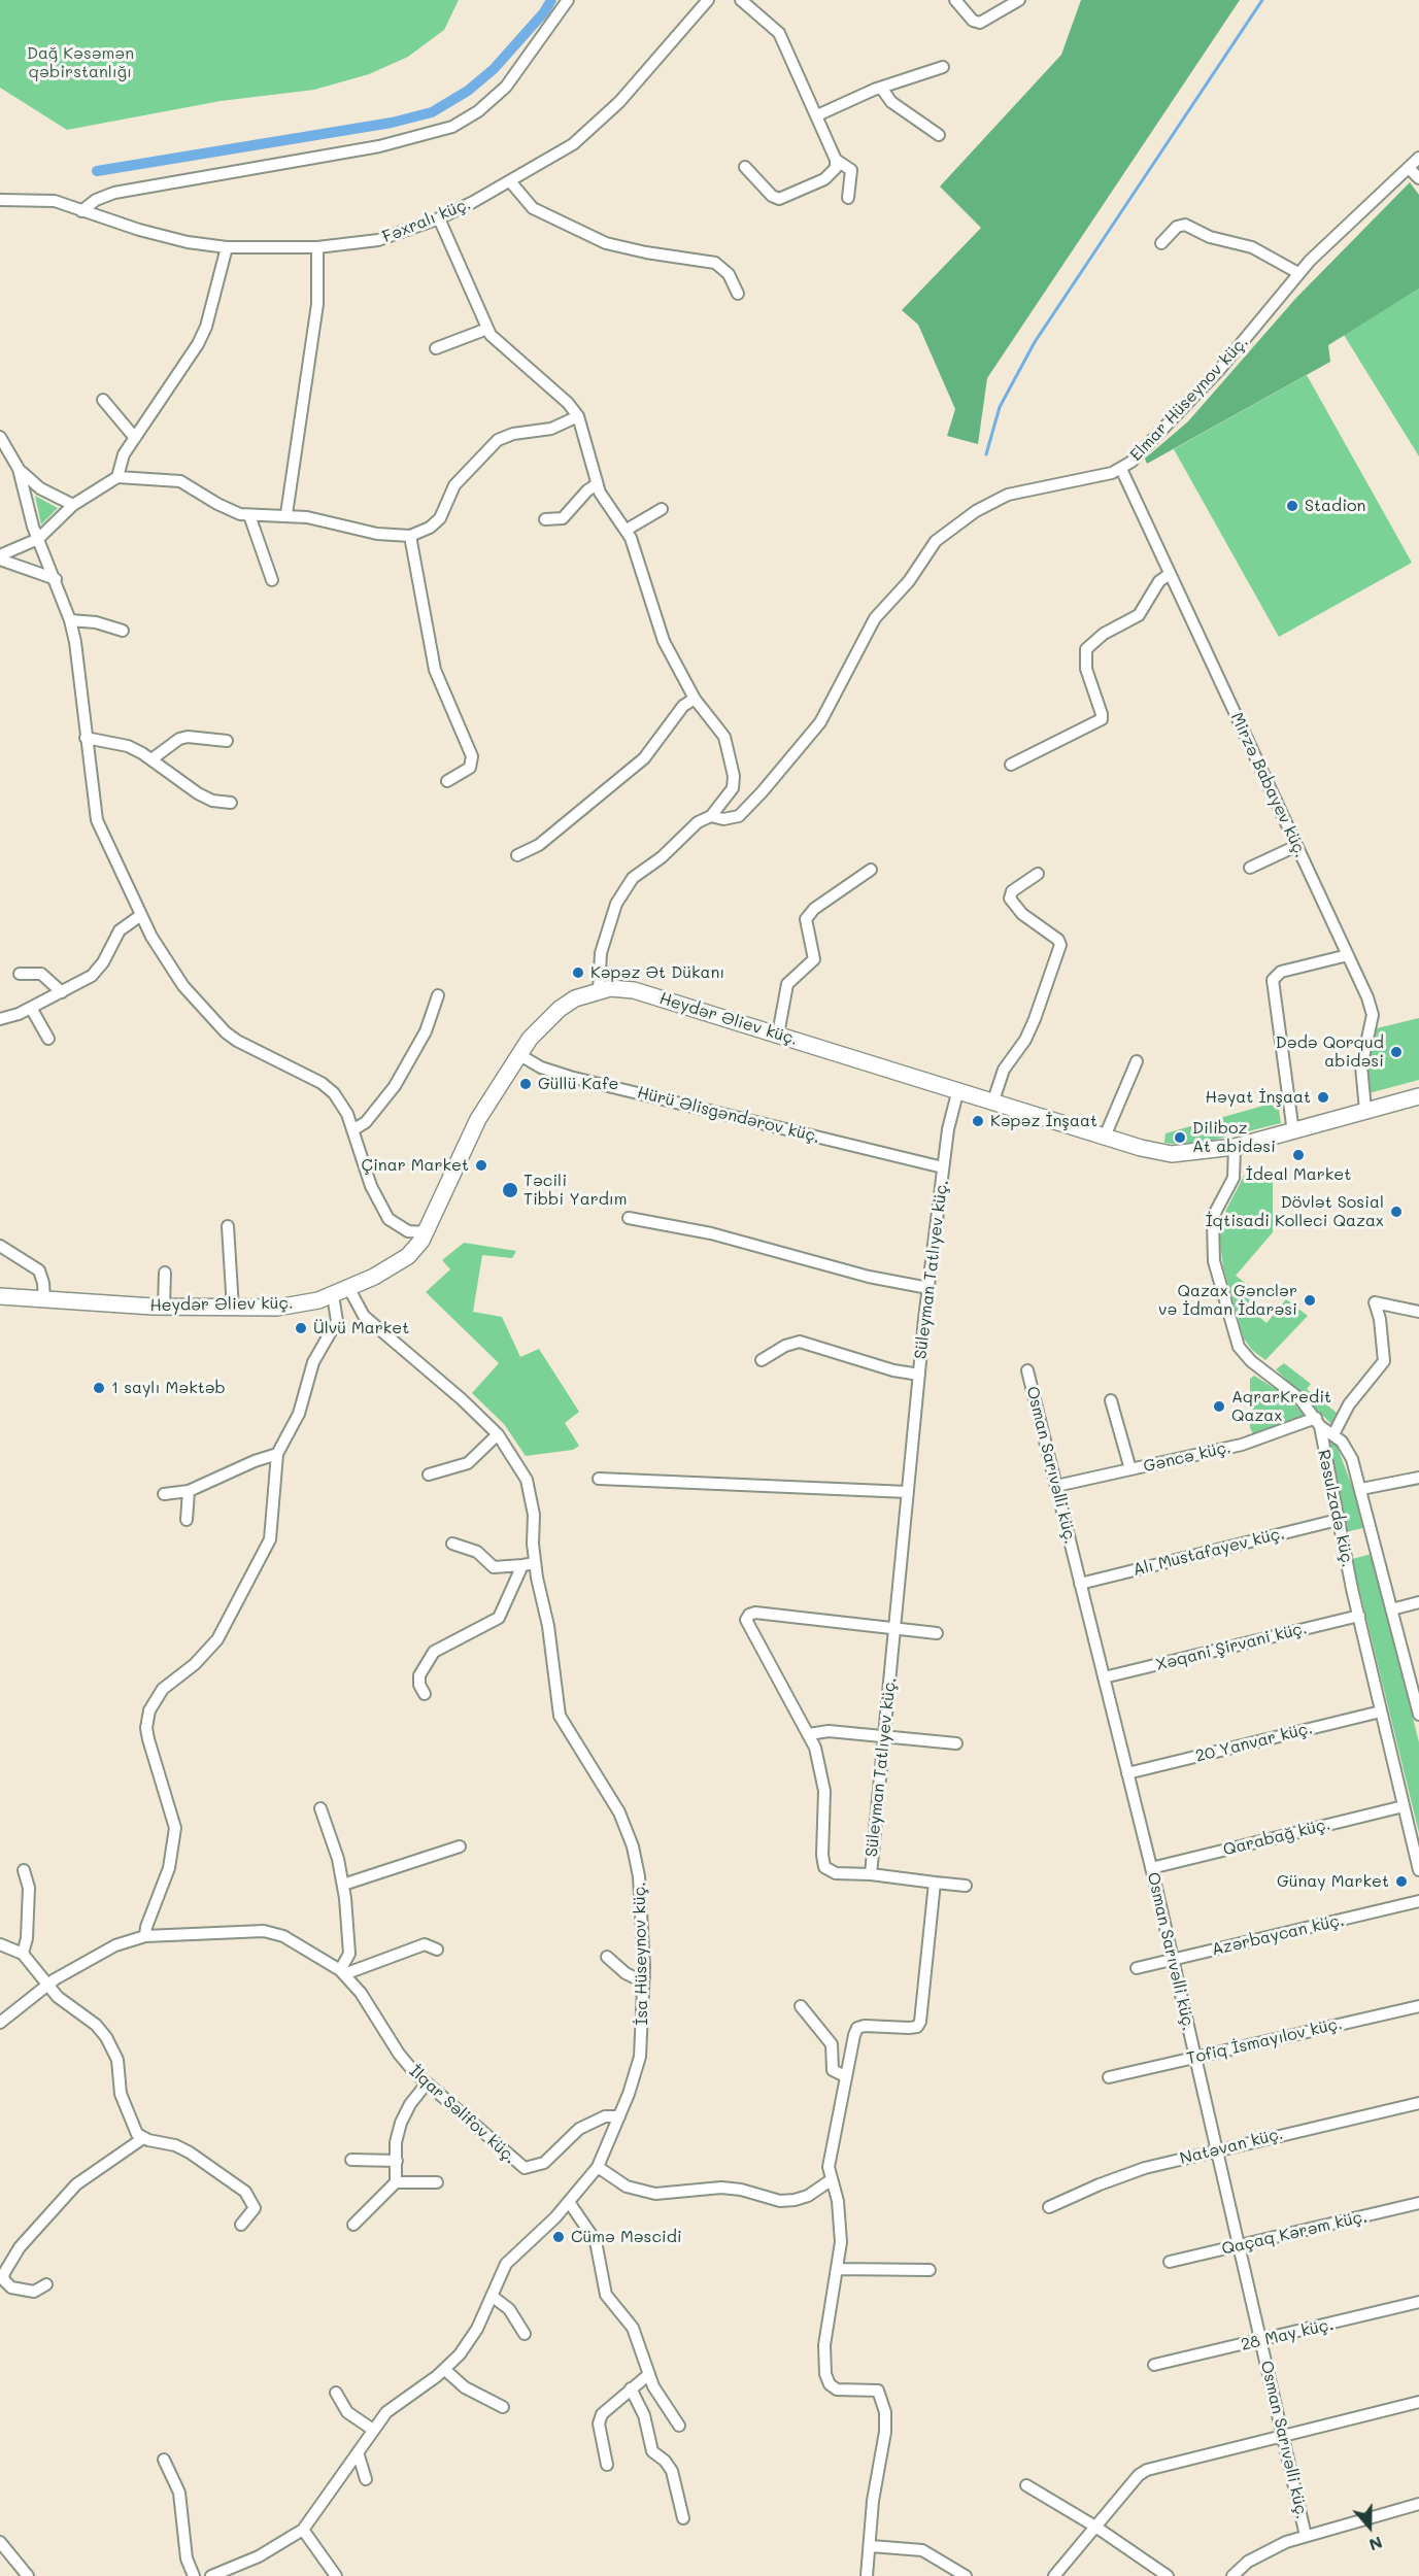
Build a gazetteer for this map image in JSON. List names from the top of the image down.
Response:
{
  "streets": {
    "main road": ["Heydər Əliev küç."],
    "street": [
      "Fəxralı küç.",
      "Elmar Hüseynov küç.",
      "Mirzə Babayev küç.",
      "Hürü Əlisgəndərov küç.",
      "Süleyman Tatlıyev küç.",
      "Gəncə küç.",
      "Osman Sarıvəlli küç.",
      "Rəsulzadə küç.",
      "Alı Mustafayev küç.",
      "Xəqani Şirvani küç.",
      "20 Yanvar küç.",
      "Qarabağ küç.",
      "Azərbaycan küç.",
      "İsa Hüseynov küç.",
      "Tofiq İsmayılov küç.",
      "İlqar Səlifov küç.",
      "Natəvan küç.",
      "Qaçaq Kərəm küç.",
      "28 May küç."
    ]
  },
  "crossings": [
    ["Elmar Hüseynov küç.", "Mirzə Babayev küç."],
    ["Mirzə Babayev küç.", "Heydər Əliev küç."],
    ["Heydər Əliev küç.", "Hürü Əlisgəndərov küç."],
    ["Heydər Əliev küç.", "Süleyman Tatlıyev küç."],
    ["Heydər Əliev küç.", "İsa Hüseynov küç."],
    ["Hürü Əlisgəndərov küç.", "Süleyman Tatlıyev küç."],
    ["Gəncə küç.", "Osman Sarıvəlli küç."],
    ["Gəncə küç.", "Rəsulzadə küç."],
    ["Osman Sarıvəlli küç.", "Alı Mustafayev küç."],
    ["Osman Sarıvəlli küç.", "Xəqani Şirvani küç."],
    ["Osman Sarıvəlli küç.", "20 Yanvar küç."],
    ["Osman Sarıvəlli küç.", "Qarabağ küç."],
    ["Osman Sarıvəlli küç.", "Azərbaycan küç."],
    ["Osman Sarıvəlli küç.", "Tofiq İsmayılov küç."],
    ["Osman Sarıvəlli küç.", "Natəvan küç."],
    ["Osman Sarıvəlli küç.", "Qaçaq Kərəm küç."],
    ["Osman Sarıvəlli küç.", "28 May küç."],
    ["Rəsulzadə küç.", "Alı Mustafayev küç."],
    ["Rəsulzadə küç.", "Xəqani Şirvani küç."],
    ["Rəsulzadə küç.", "20 Yanvar küç."],
    ["Rəsulzadə küç.", "Qarabağ küç."],
    ["İsa Hüseynov küç.", "İlqar Səlifov küç."]
  ],
  "parks": ["Dağ Kəsəmən qəbirstanlığı"],
  "places": [
    "Stadion",
    "Kəpəz Ət Dükanı",
    "Dədə Qorqud abidəsi",
    "Güllü Kafe",
    "Həyat İnşaat",
    "Kəpəz İnşaat",
    "Diliboz At abidəsi",
    "İdeal Market",
    "Çinar Market",
    "Təcili Tibbi Yardım",
    "Dövlət Sosial İqtisadi Kolleci Qazax",
    "Qazax Gənclər və İdman İdarəsi",
    "Ülvü Market",
    "1 saylı Məktəb",
    "AqrarKredit Qazax",
    "Günay Market",
    "Cümə Məscidi"
  ],
  "north": "bottom"
}
